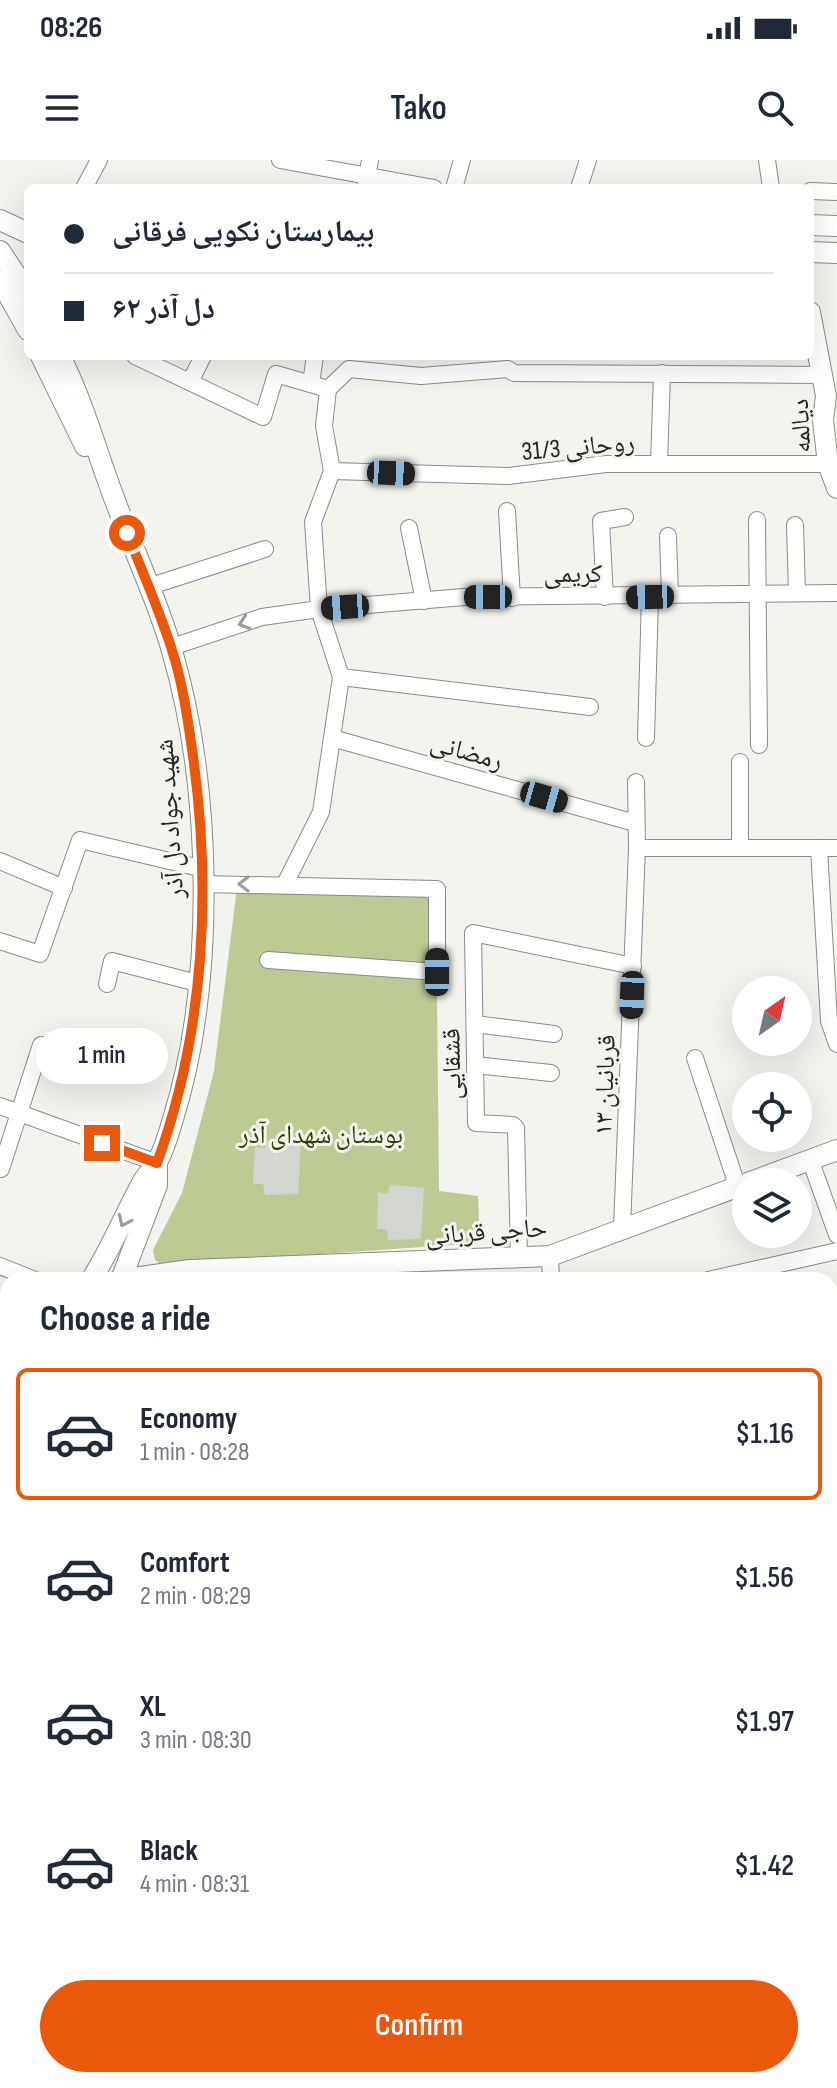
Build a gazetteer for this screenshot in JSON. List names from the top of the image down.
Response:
{
  "streets": {
    "main road": ["دیالمه", "شهید جواد دل آذر", "حاجی قربانی"],
    "street": [
      "روحانی 31/3",
      "کریمی",
      "رمضانی",
      "قشقایی",
      "۱۳ قربانیان"
    ]
  },
  "crossings": [
    ["دیالمه", "روحانی 31/3"],
    ["کریمی", "شهید جواد دل آذر"],
    ["رمضانی", "۱۳ قربانیان"],
    ["قشقایی", "۱۳ قربانیان"],
    ["قشقایی", "حاجی قربانی"],
    ["۱۳ قربانیان", "حاجی قربانی"]
  ],
  "parks": ["بوستان شهدای آذر"],
  "north": "top right",
  "page": {
    "status": "08:26",
    "header": "Tako",
    "banner": ["بیمارستان نکویی فرقانی", "دل آذر ۶۲"],
    "bubble": "1 min",
    "heading": "Choose a ride",
    "list": [
      {
        "name": "Economy",
        "note": "1 min · 08:28",
        "value": "$1.16"
      },
      {
        "name": "Comfort",
        "note": "2 min · 08:29",
        "value": "$1.56"
      },
      {
        "name": "XL",
        "note": "3 min · 08:30",
        "value": "$1.97"
      },
      {
        "name": "Black",
        "note": "4 min · 08:31",
        "value": "$1.42"
      }
    ],
    "buttons": "Confirm"
  }
}
